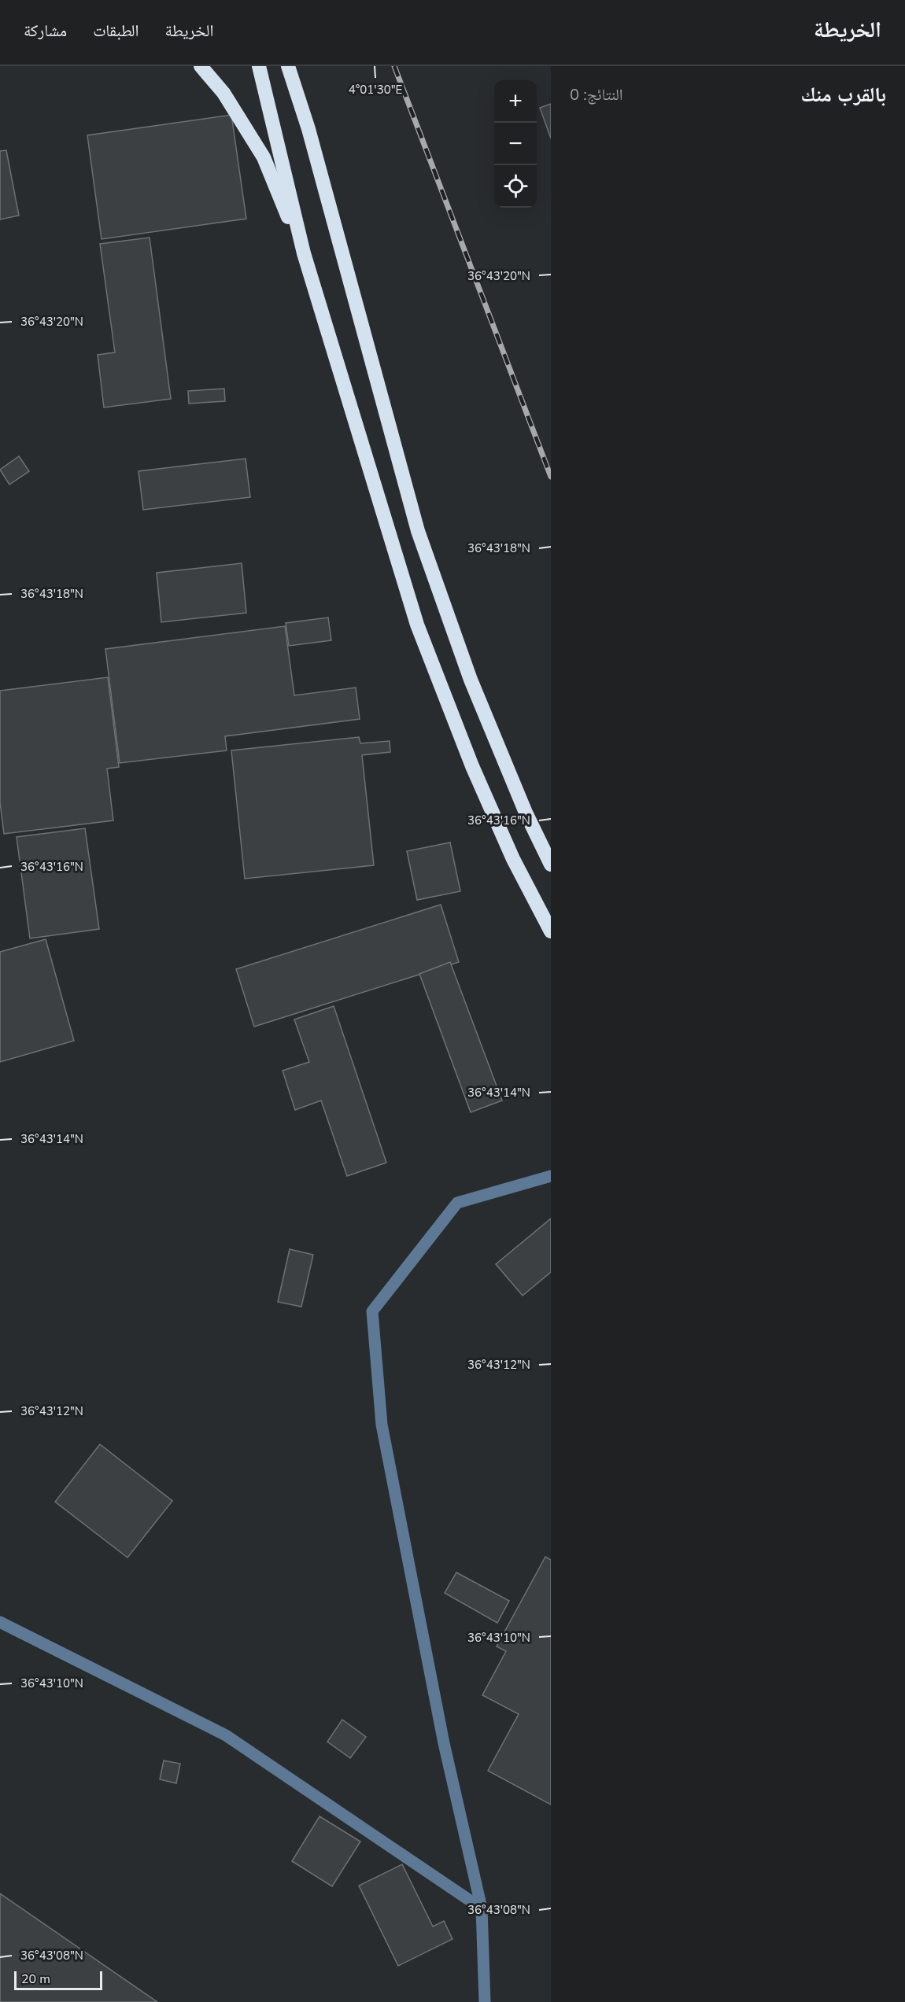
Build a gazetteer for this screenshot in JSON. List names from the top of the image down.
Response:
{
  "scale_bar": "20 m",
  "page": {
    "header": "الخريطة",
    "nav": ["الخريطة", "الطبقات", "مشاركة"],
    "heading": ["بالقرب منك", "النتائج: 0"],
    "map_buttons": ["+", "−"],
    "scale": "20 m"
  },
  "coordinates": [
    "4°01'30\"E",
    "36°43'20\"N",
    "36°43'18\"N",
    "36°43'16\"N",
    "36°43'14\"N",
    "36°43'12\"N",
    "36°43'10\"N",
    "36°43'08\"N"
  ]
}
